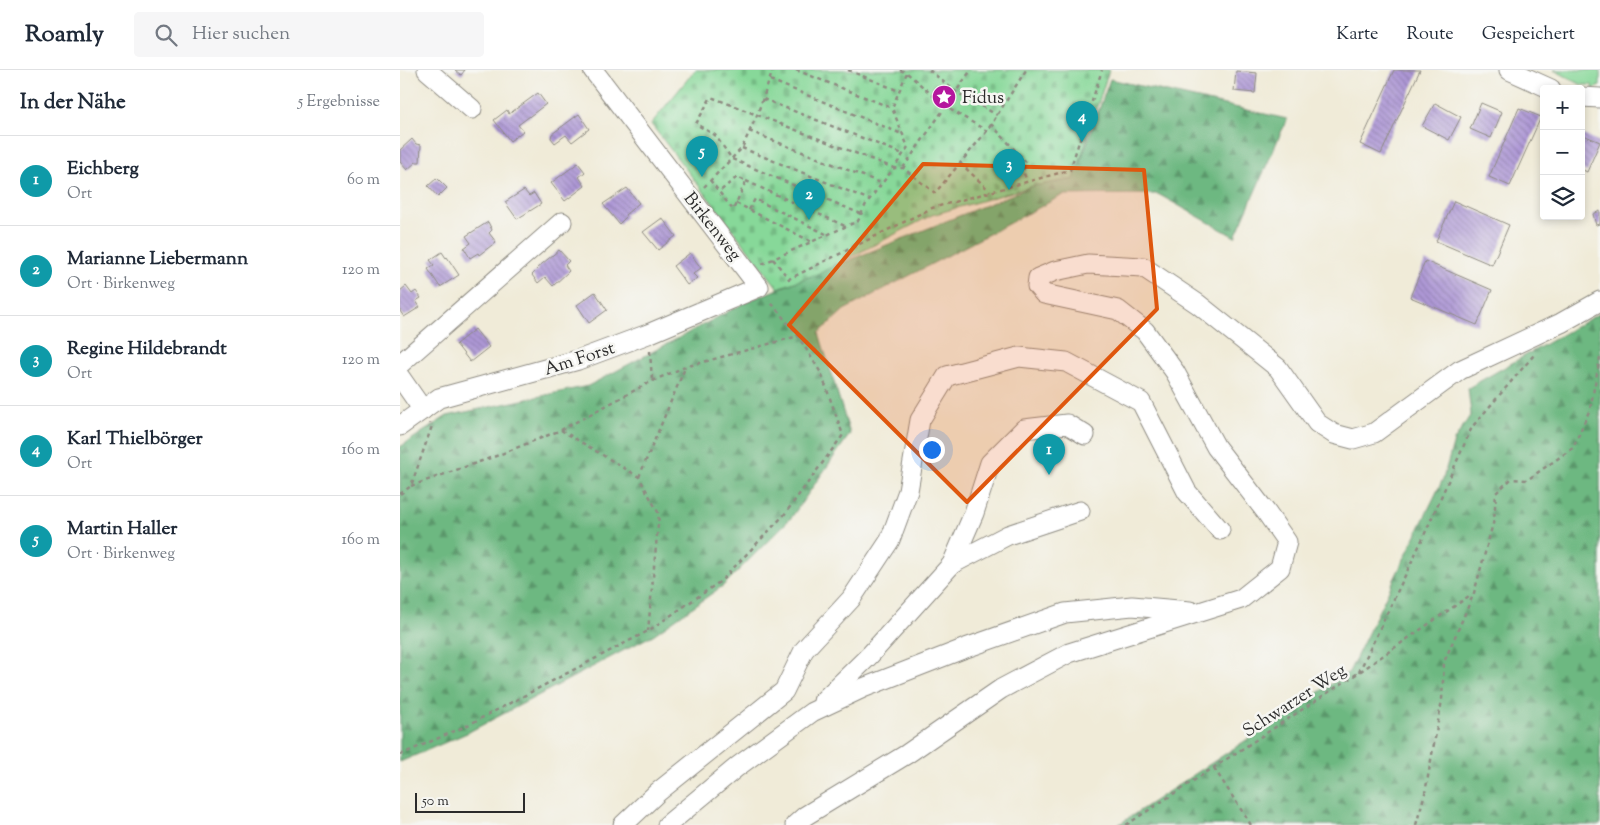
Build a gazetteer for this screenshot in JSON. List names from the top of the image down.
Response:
{
  "streets": {
    "street": ["Birkenweg", "Am Forst"],
    "path": ["Schwarzer Weg"]
  },
  "crossings": [
    ["Birkenweg", "Am Forst"]
  ],
  "places": {
    "place": ["Fidus"]
  },
  "scale_bar": "50 m",
  "page": {
    "header": "Roamly",
    "search": "Hier suchen",
    "nav": ["Karte", "Route", "Gespeichert"],
    "heading": ["In der Nähe", "5 Ergebnisse"],
    "map_buttons": ["+", "−"],
    "pins": [
      "4",
      "5",
      "3",
      "2",
      "1"
    ],
    "list": [
      {
        "mark": "1",
        "name": "Eichberg",
        "note": "Ort",
        "value": "60 m"
      },
      {
        "mark": "2",
        "name": "Marianne Liebermann",
        "note": "Ort · Birkenweg",
        "value": "120 m"
      },
      {
        "mark": "3",
        "name": "Regine Hildebrandt",
        "note": "Ort",
        "value": "120 m"
      },
      {
        "mark": "4",
        "name": "Karl Thielbörger",
        "note": "Ort",
        "value": "160 m"
      },
      {
        "mark": "5",
        "name": "Martin Haller",
        "note": "Ort · Birkenweg",
        "value": "160 m"
      }
    ],
    "scale": "50 m"
  }
}
